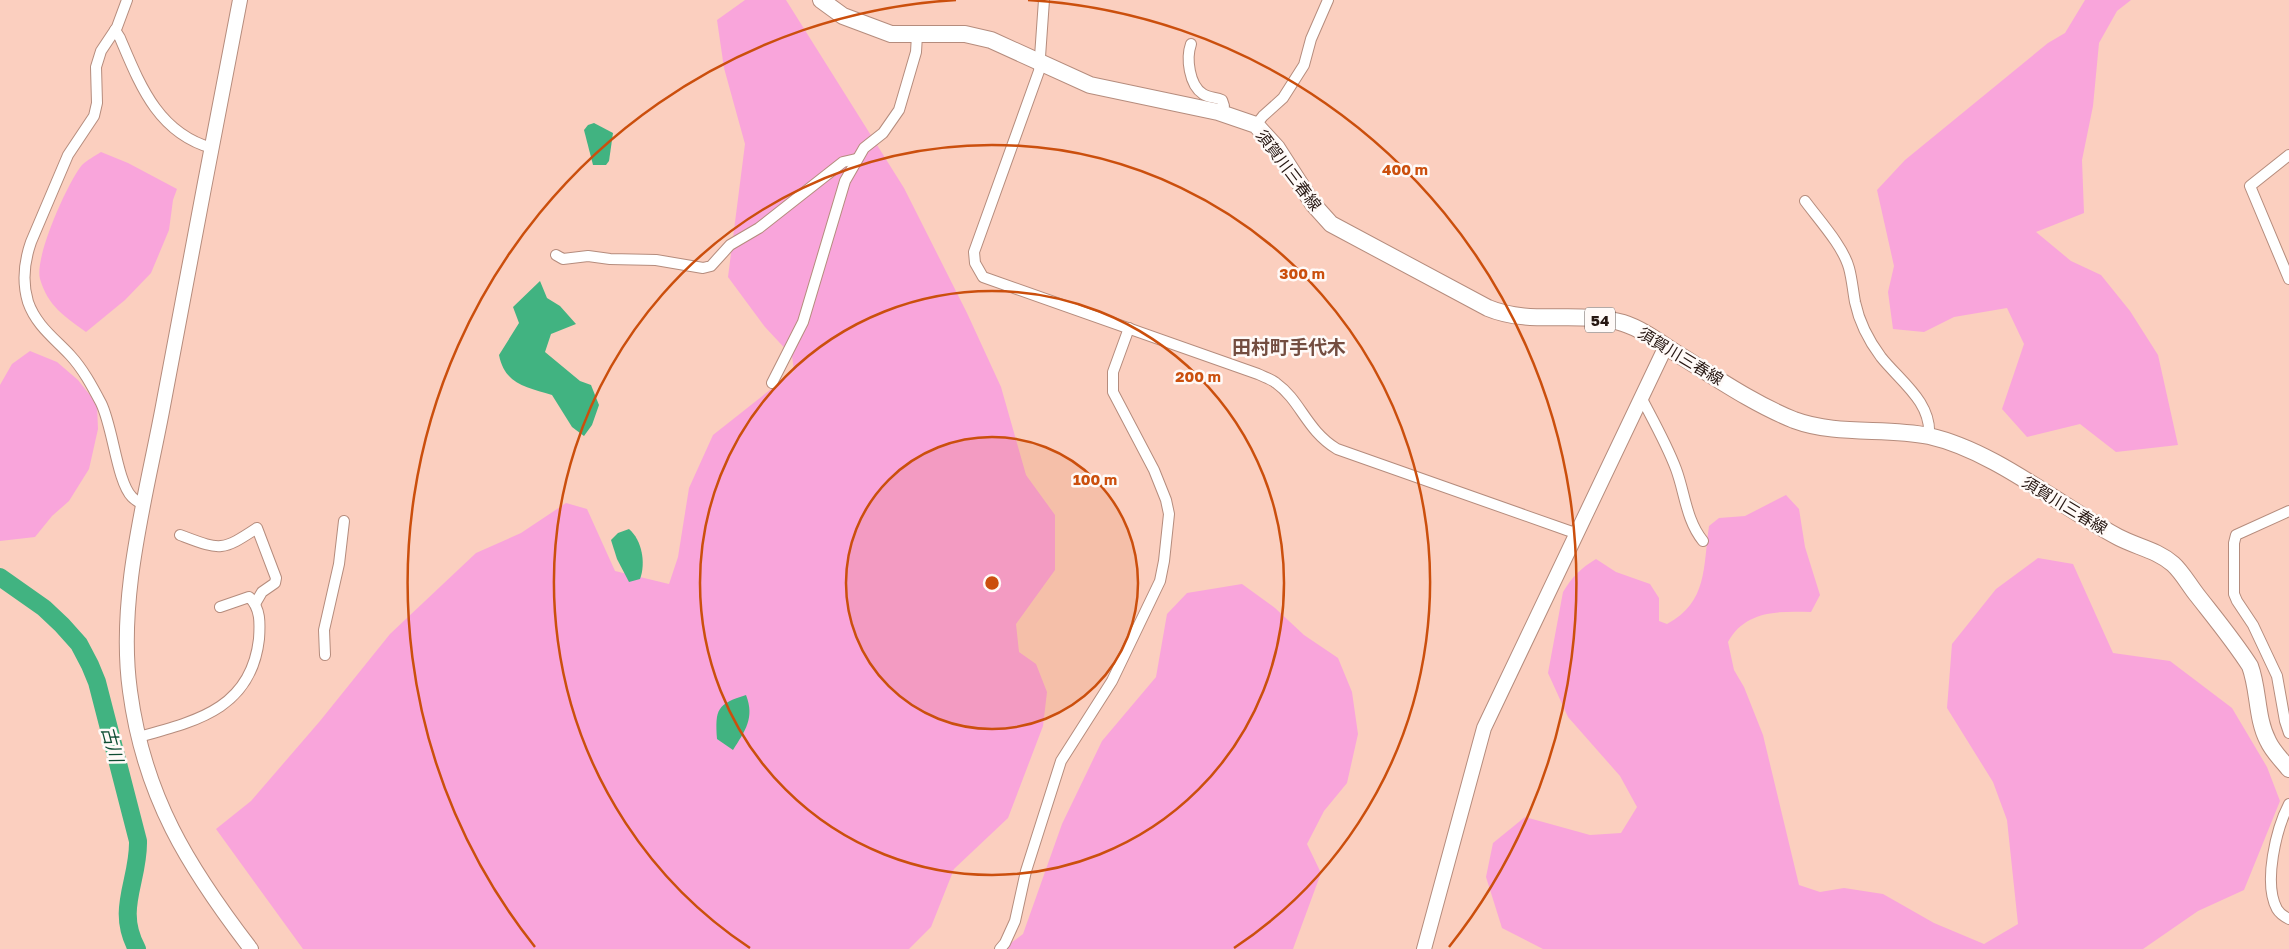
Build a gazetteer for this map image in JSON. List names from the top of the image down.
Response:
{
  "streets": {
    "main road": ["須賀川三春線", "54"]
  },
  "districts": ["田村町手代木"],
  "water": ["古川"],
  "rings": [
    "400 m",
    "300 m",
    "200 m",
    "100 m"
  ]
}
